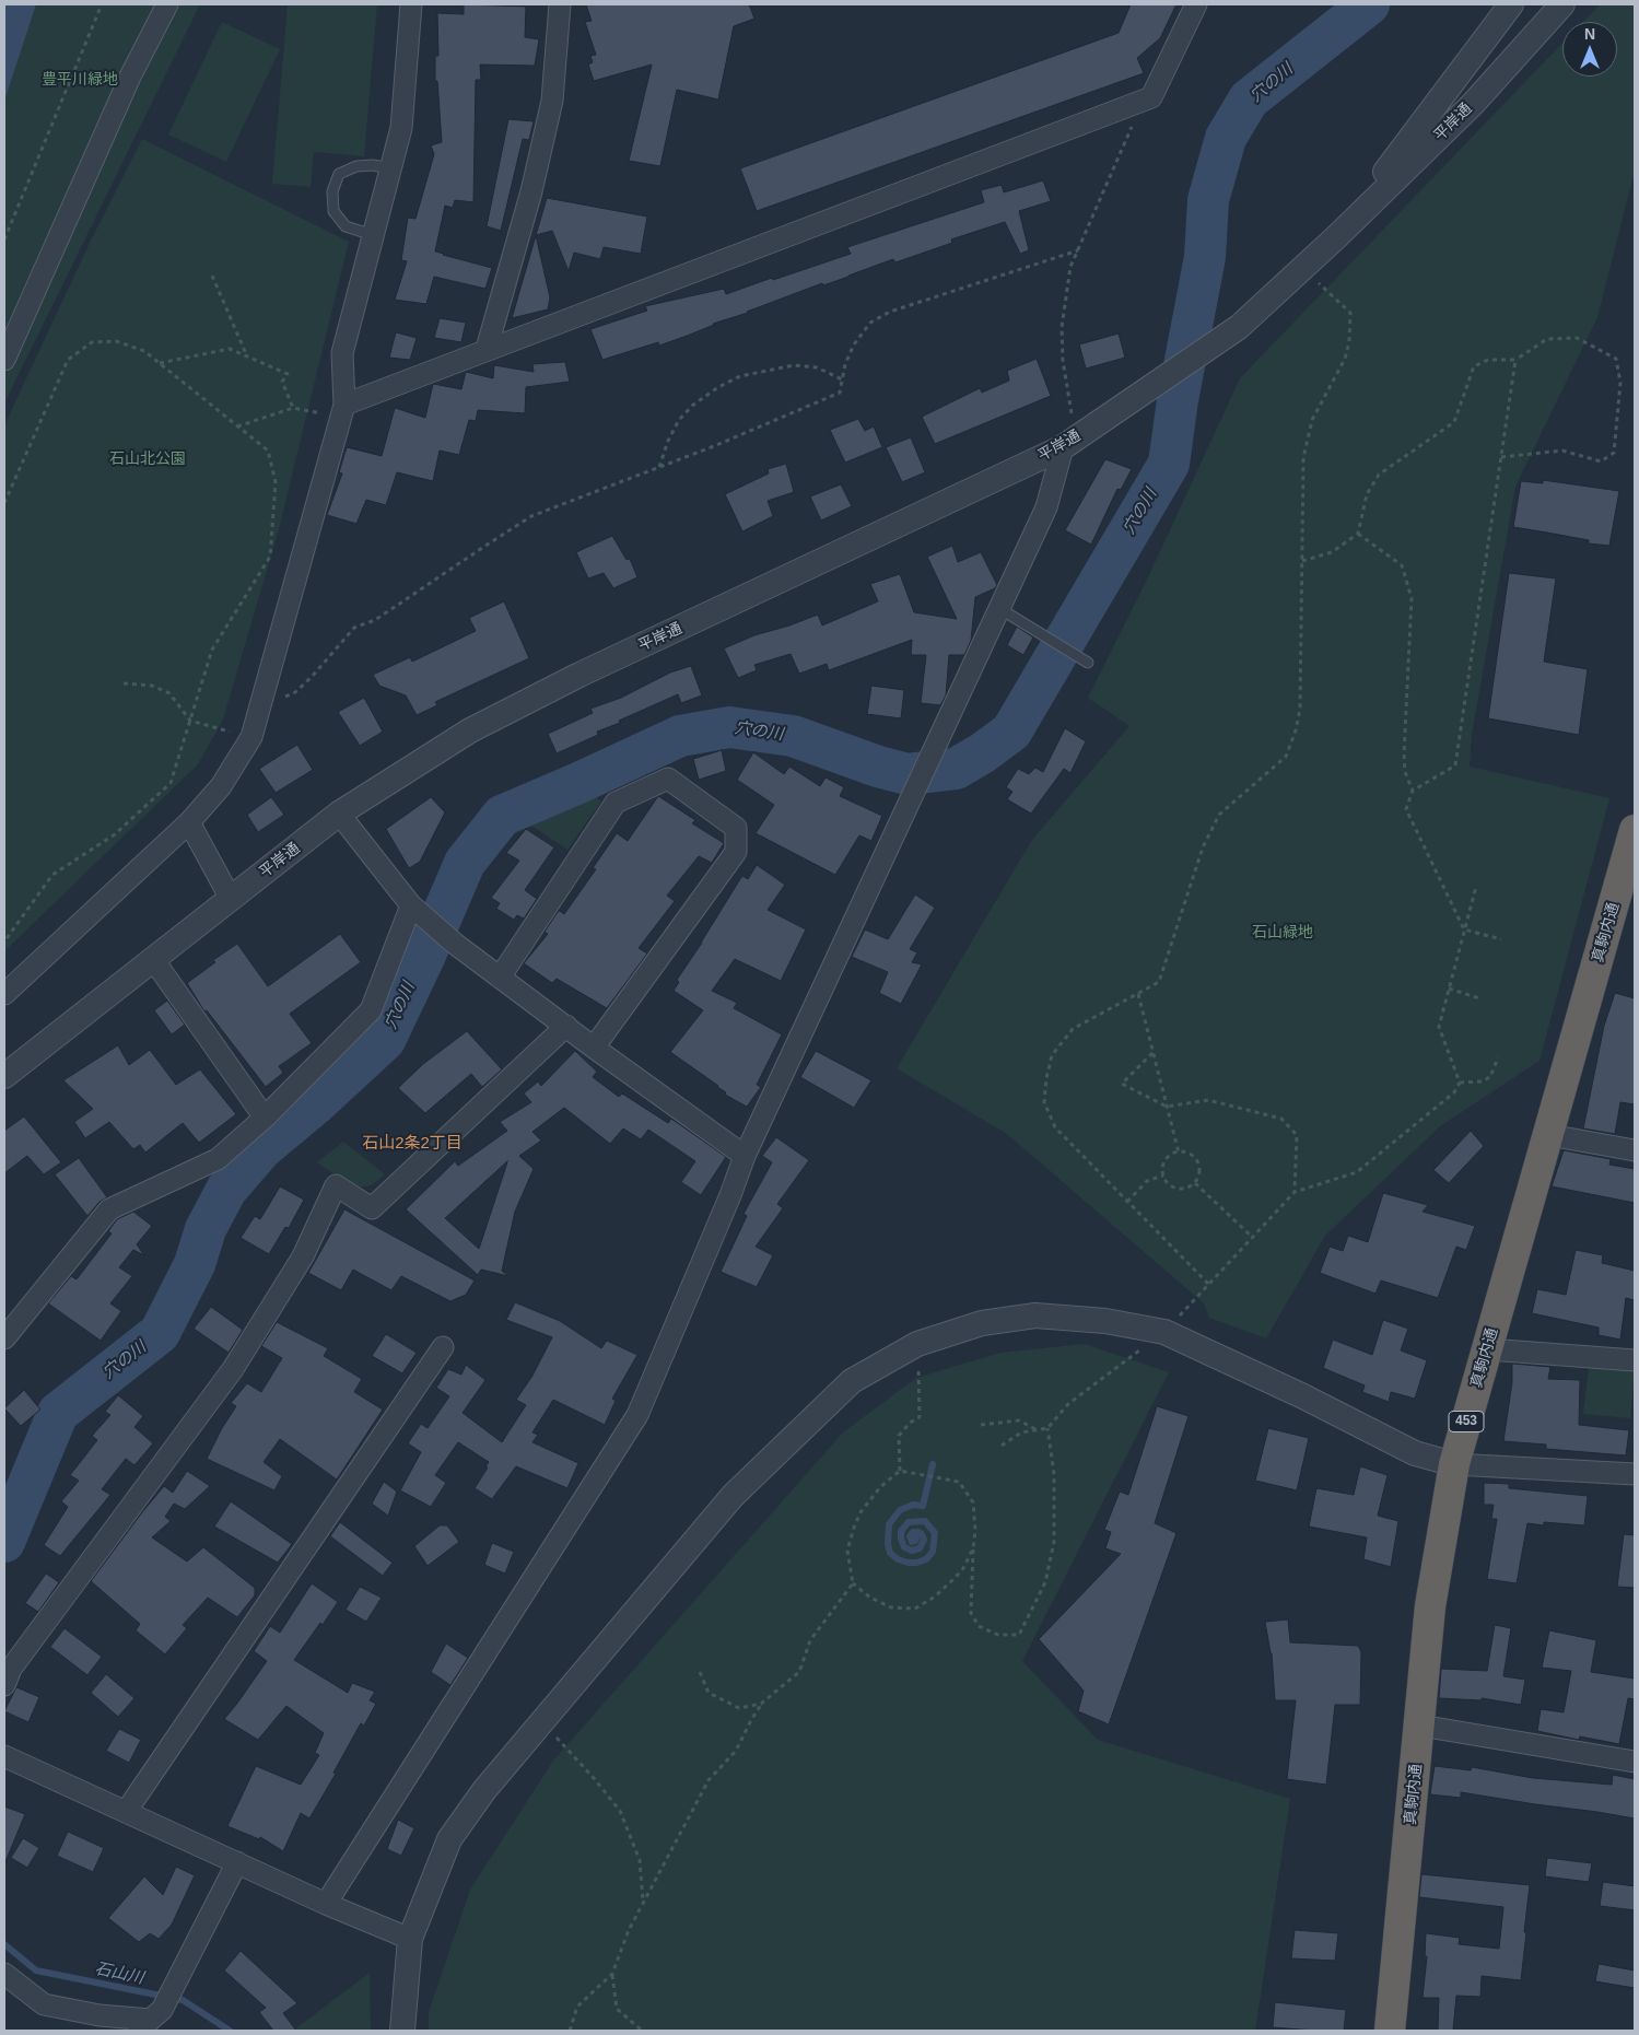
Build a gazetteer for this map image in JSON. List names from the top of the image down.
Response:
{
  "streets": {
    "highway": ["真駒内通", "453"],
    "street": ["平岸通"]
  },
  "districts": ["石山2条2丁目"],
  "water": ["穴の川", "石山川"],
  "parks": ["豊平川緑地", "石山北公園", "石山緑地"],
  "north": "top"
}
